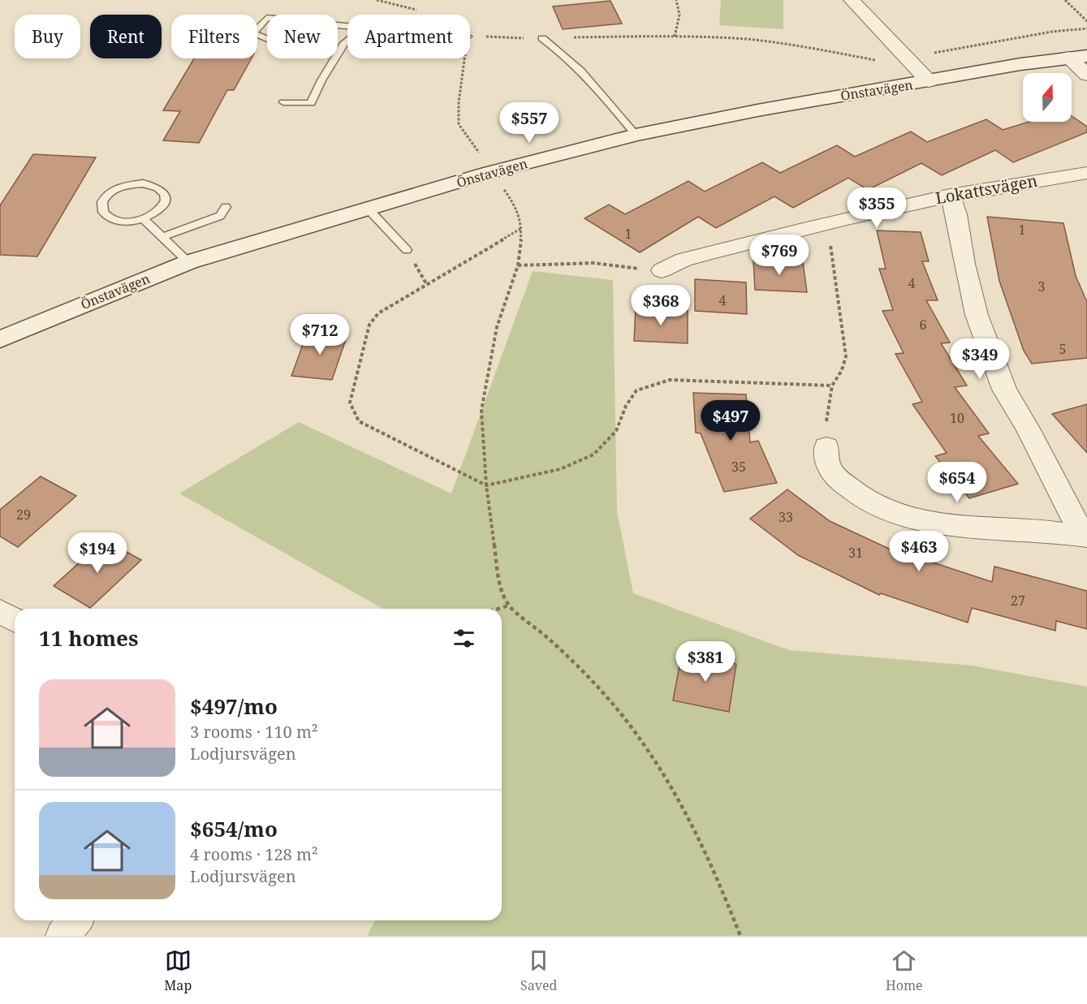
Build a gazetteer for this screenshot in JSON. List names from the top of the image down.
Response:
{
  "streets": {
    "street": ["Önstavägen", "Lokattsvägen"]
  },
  "house_numbers": [
    "1",
    "1",
    "4",
    "3",
    "4",
    "6",
    "5",
    "10",
    "35",
    "29",
    "33",
    "31",
    "27"
  ],
  "north": "top",
  "page": {
    "chip": [
      "Buy",
      "Rent",
      "Filters",
      "New",
      "Apartment"
    ],
    "price": [
      "$557",
      "$355",
      "$769",
      "$368",
      "$712",
      "$349",
      "$497",
      "$654",
      "$463",
      "$194",
      "$381"
    ],
    "heading": "11 homes",
    "list": [
      {
        "name": "$497/mo",
        "note": "3 rooms · 110 m² · Lodjursvägen"
      },
      {
        "name": "$654/mo",
        "note": "4 rooms · 128 m² · Lodjursvägen"
      }
    ],
    "tabs": ["Map", "Saved", "Home"]
  }
}
